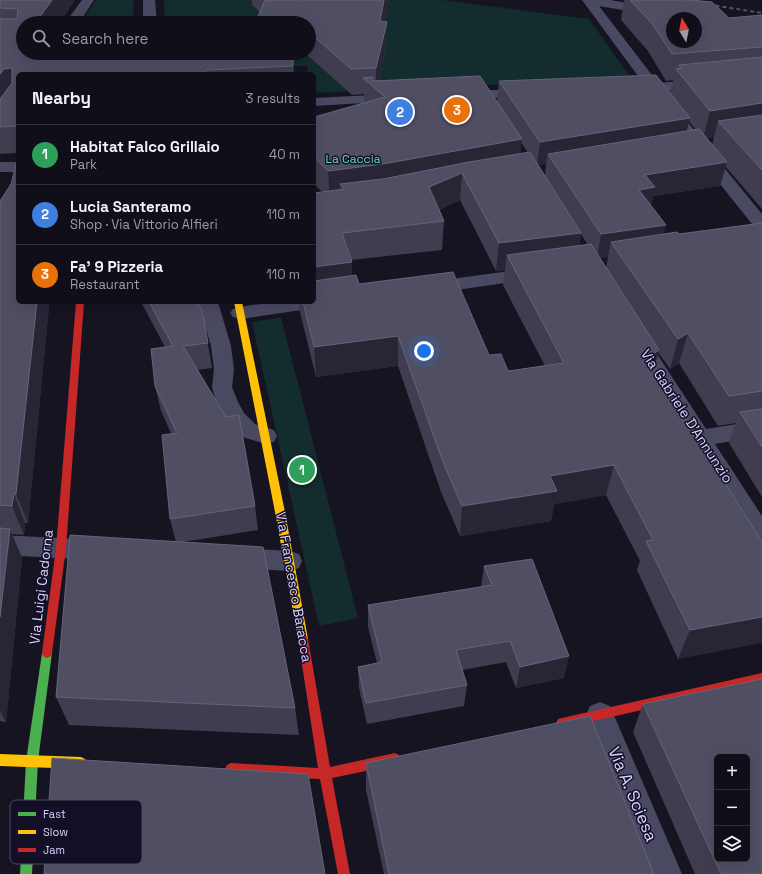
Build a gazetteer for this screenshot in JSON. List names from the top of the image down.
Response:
{
  "streets": {
    "street": [
      "Via Gabriele D'Annunzio",
      "Via Luigi Cadorna",
      "Via Francesco Baracca",
      "Via A. Sciesa"
    ]
  },
  "parks": ["La Caccia"],
  "legend": ["Fast", "Slow", "Jam"],
  "north": "top",
  "page": {
    "search": "Search here",
    "heading": ["Nearby", "3 results"],
    "pins": ["3", "2", "1"],
    "list": [
      {
        "mark": "1",
        "name": "Habitat Falco Grillaio",
        "note": "Park",
        "value": "40 m"
      },
      {
        "mark": "2",
        "name": "Lucia Santeramo",
        "note": "Shop · Via Vittorio Alfieri",
        "value": "110 m"
      },
      {
        "mark": "3",
        "name": "Fa’ 9 Pizzeria",
        "note": "Restaurant",
        "value": "110 m"
      }
    ],
    "map_buttons": ["+", "−"]
  }
}
